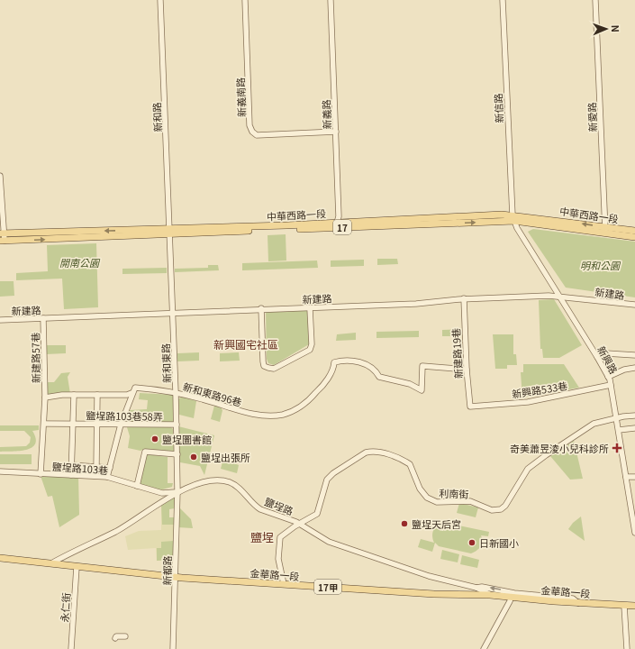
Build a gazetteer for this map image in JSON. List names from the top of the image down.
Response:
{
  "streets": {
    "main road": [
      "中華西路一段",
      "17",
      "金華路一段",
      "17甲"
    ],
    "street": [
      "新義南路",
      "新信路",
      "新義路",
      "新和路",
      "新愛路",
      "新建路",
      "新建路19巷",
      "新建路57巷",
      "新興路",
      "新和東路",
      "新興路533巷",
      "新和東路96巷",
      "鹽埕路103巷58弄",
      "鹽埕路103巷",
      "利南街",
      "鹽埕路",
      "新都路",
      "永仁街"
    ]
  },
  "crossings": [
    ["新義南路", "新義路"],
    ["新信路", "中華西路一段"],
    ["新信路", "新興路"],
    ["新義路", "中華西路一段"],
    ["新和路", "中華西路一段"],
    ["新和路", "新和東路"],
    ["新愛路", "中華西路一段"],
    ["中華西路一段", "新興路"],
    ["中華西路一段", "新和東路"],
    ["新建路", "新建路19巷"],
    ["新建路", "新建路57巷"],
    ["新建路", "新興路"],
    ["新建路", "新和東路"],
    ["新建路19巷", "新興路533巷"],
    ["新建路19巷", "新和東路96巷"],
    ["新建路57巷", "鹽埕路103巷58弄"],
    ["新建路57巷", "鹽埕路103巷"],
    ["新興路", "新興路533巷"],
    ["新興路", "利南街"],
    ["新和東路", "新和東路96巷"],
    ["新和東路", "鹽埕路103巷58弄"],
    ["新和東路", "鹽埕路103巷"],
    ["新和東路", "鹽埕路"],
    ["新和東路", "新都路"],
    ["新和東路96巷", "鹽埕路103巷58弄"],
    ["鹽埕路103巷58弄", "鹽埕路103巷"],
    ["鹽埕路103巷", "鹽埕路"],
    ["鹽埕路103巷", "新都路"],
    ["利南街", "鹽埕路"],
    ["利南街", "金華路一段"],
    ["鹽埕路", "新都路"],
    ["鹽埕路", "金華路一段"],
    ["新都路", "金華路一段"],
    ["金華路一段", "永仁街"]
  ],
  "districts": ["新興國宅社區", "鹽埕"],
  "parks": ["開南公園", "明和公園"],
  "places": {
    "other": [
      "鹽埕圖書館",
      "鹽埕出張所",
      "鹽埕天后宮",
      "日新國小"
    ],
    "health": ["奇美蕭昱淩小兒科診所"]
  },
  "north": "right"
}
